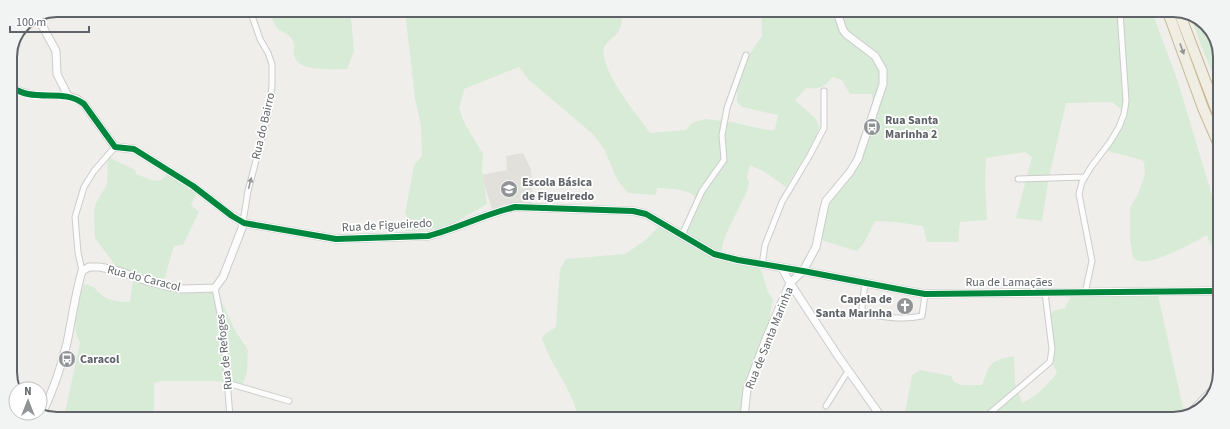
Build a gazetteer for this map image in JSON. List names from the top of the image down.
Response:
{
  "streets": {
    "street": [
      "Rua do Bairro",
      "Rua de Figueiredo",
      "Rua do Caracol",
      "Rua de Lamaçães",
      "Rua de Santa Marinha",
      "Rua de Refoges"
    ]
  },
  "crossings": [
    ["Rua do Bairro", "Rua de Figueiredo"],
    ["Rua de Figueiredo", "Rua de Lamaçães"],
    ["Rua do Caracol", "Rua de Refoges"],
    ["Rua de Lamaçães", "Rua de Santa Marinha"]
  ],
  "one_way": ["Rua do Bairro"],
  "places": {
    "bus stop": ["Rua Santa Marinha 2", "Caracol"],
    "school or university": ["Escola Básica de Figueiredo"],
    "church": ["Capela de Santa Marinha"]
  },
  "scale_bar": "100 m",
  "north": "top"
}
